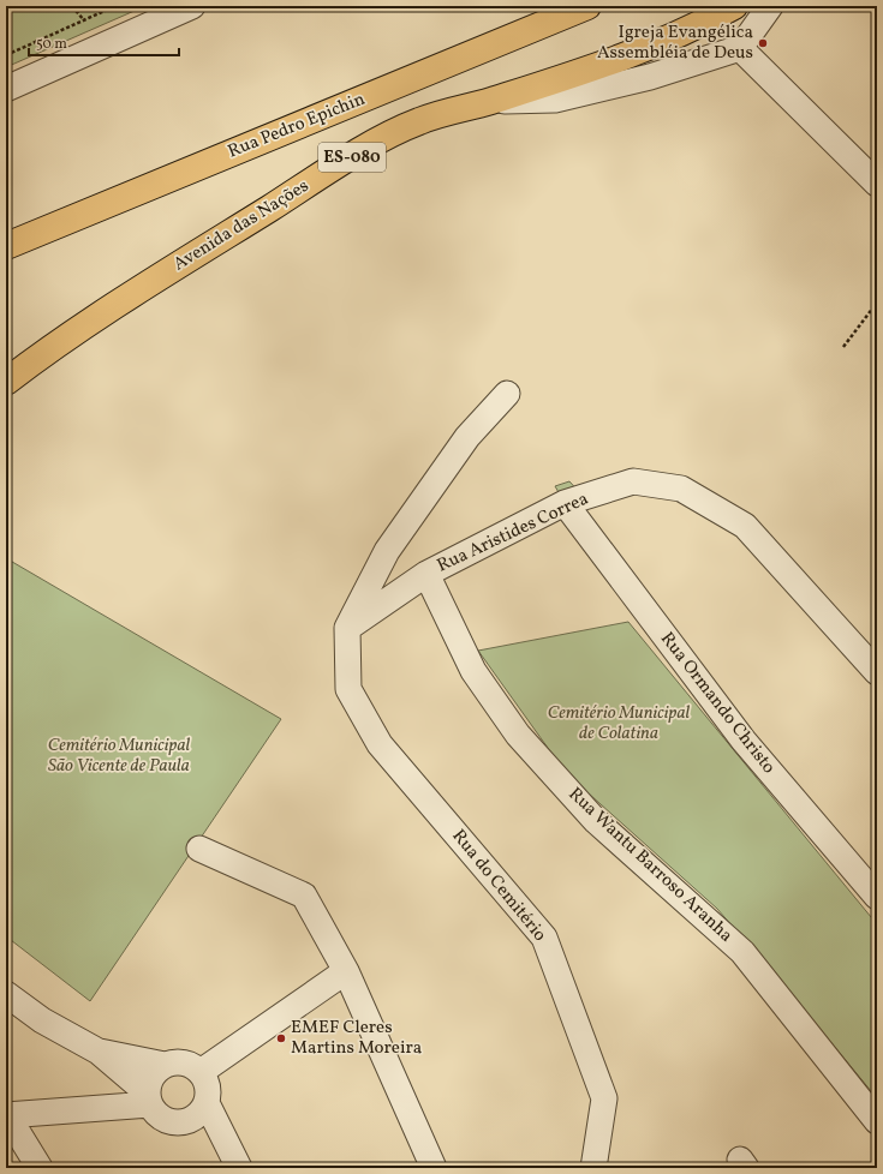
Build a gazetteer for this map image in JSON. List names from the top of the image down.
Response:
{
  "streets": {
    "main road": ["Rua Pedro Epichin", "ES-080", "Avenida das Nações"],
    "street": [
      "Rua Aristides Correa",
      "Rua Ormando Christo",
      "Rua Wantu Barroso Aranha",
      "Rua do Cemitério"
    ]
  },
  "crossings": [
    ["Rua Aristides Correa", "Rua Ormando Christo"],
    ["Rua Aristides Correa", "Rua Wantu Barroso Aranha"],
    ["Rua Aristides Correa", "Rua do Cemitério"]
  ],
  "parks": ["Cemitério Municipal de Colatina", "Cemitério Municipal São Vicente de Paula"],
  "places": ["Igreja Evangélica Assembléia de Deus", "EMEF Cleres Martins Moreira"],
  "scale_bar": "50 m"
}
